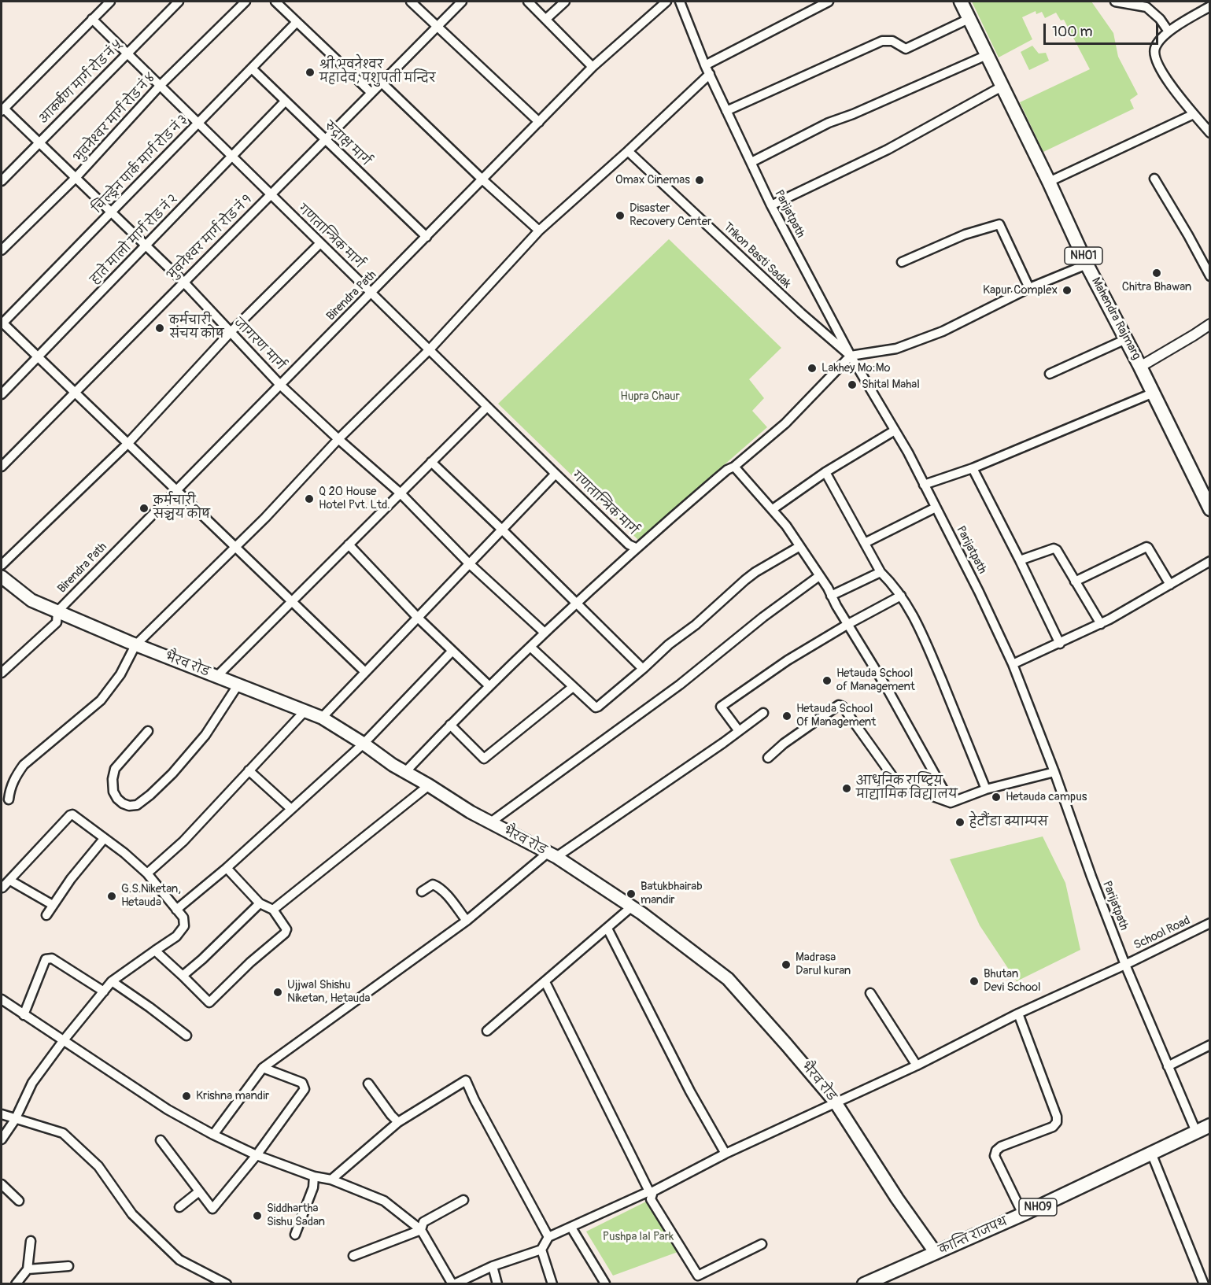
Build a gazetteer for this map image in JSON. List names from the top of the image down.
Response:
{
  "streets": {
    "main road": [
      "NH01",
      "Mahendra Rajmarg",
      "भैरव रोड",
      "NH09",
      "कान्ति राजपथ"
    ],
    "street": [
      "आकर्षण मार्ग रोड नं ५",
      "भुवनेश्वर मार्ग रोड नं ४",
      "रुद्राक्ष मार्ग",
      "चिल्ड्रेन पार्क मार्ग रोड नं ३",
      "Parijatpath",
      "गणतान्त्रिक मार्ग",
      "भुवनेश्वर मार्ग रोड नं १",
      "हाते मालो मार्ग रोड नं २",
      "Trikon Basti Sadak",
      "Birendra Path",
      "जागरण मार्ग",
      "School Road"
    ]
  },
  "crossings": [
    ["आकर्षण मार्ग रोड नं ५", "गणतान्त्रिक मार्ग"],
    ["आकर्षण मार्ग रोड नं ५", "जागरण मार्ग"],
    ["भुवनेश्वर मार्ग रोड नं ४", "गणतान्त्रिक मार्ग"],
    ["भुवनेश्वर मार्ग रोड नं ४", "जागरण मार्ग"],
    ["रुद्राक्ष मार्ग", "चिल्ड्रेन पार्क मार्ग रोड नं ३"],
    ["रुद्राक्ष मार्ग", "भुवनेश्वर मार्ग रोड नं १"],
    ["रुद्राक्ष मार्ग", "हाते मालो मार्ग रोड नं २"],
    ["रुद्राक्ष मार्ग", "Birendra Path"],
    ["चिल्ड्रेन पार्क मार्ग रोड नं ३", "गणतान्त्रिक मार्ग"],
    ["चिल्ड्रेन पार्क मार्ग रोड नं ३", "जागरण मार्ग"],
    ["Parijatpath", "Trikon Basti Sadak"],
    ["Parijatpath", "School Road"],
    ["Parijatpath", "कान्ति राजपथ"],
    ["गणतान्त्रिक मार्ग", "भुवनेश्वर मार्ग रोड नं १"],
    ["गणतान्त्रिक मार्ग", "हाते मालो मार्ग रोड नं २"],
    ["गणतान्त्रिक मार्ग", "Birendra Path"],
    ["भुवनेश्वर मार्ग रोड नं १", "जागरण मार्ग"],
    ["हाते मालो मार्ग रोड नं २", "जागरण मार्ग"],
    ["Birendra Path", "जागरण मार्ग"],
    ["Birendra Path", "भैरव रोड"],
    ["भैरव रोड", "School Road"],
    ["भैरव रोड", "कान्ति राजपथ"]
  ],
  "parks": ["Hupra Chaur", "Pushpa lal Park"],
  "places": [
    "श्री भुवनेश्वर महादेव, पशुपती मन्दिर",
    "Omax Cinemas",
    "Disaster Recovery Center",
    "Chitra Bhawan",
    "Kapur Complex",
    "कर्मचारी संचय कोष",
    "Lakhey Mo:Mo",
    "Shital Mahal",
    "Q 20 House Hotel Pvt. Ltd.",
    "कर्मचारी सञ्चय कोष",
    "Hetauda School of Management",
    "Hetauda School Of Management",
    "आधुनिक राष्ट्रिय माद्यामिक विद्यालय",
    "Hetauda campus",
    "हेटौंडा क्याम्पस",
    "Batukbhairab mandir",
    "G.S.Niketan, Hetauda",
    "Madrasa Darul kuran",
    "Bhutan Devi School",
    "Ujjwal Shishu Niketan, Hetauda",
    "Krishna mandir",
    "Siddhartha Sishu Sadan"
  ],
  "scale_bar": "100 m"
}
